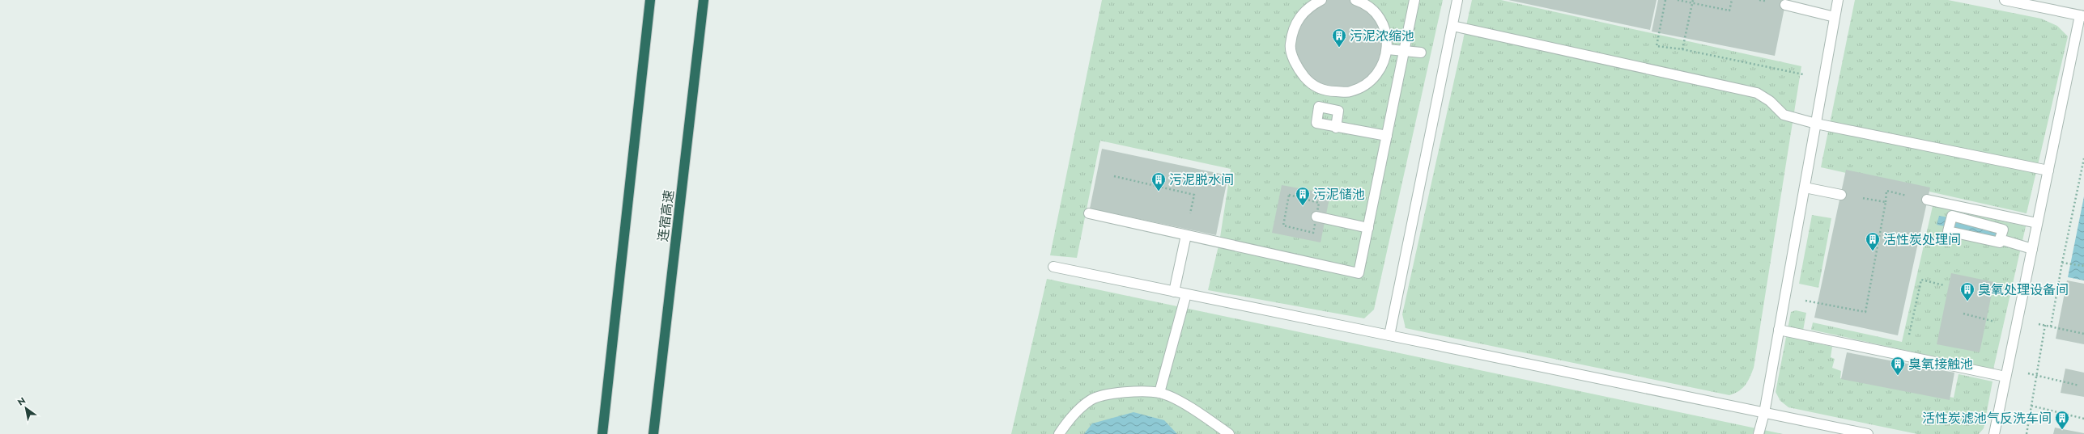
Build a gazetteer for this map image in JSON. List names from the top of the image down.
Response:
{
  "streets": {
    "highway": ["连宿高速"]
  },
  "places": {
    "building": [
      "污泥浓缩池",
      "污泥脱水间",
      "污泥储池",
      "活性炭处理间",
      "臭氧处理设备间",
      "臭氧接触池",
      "活性炭滤池气反洗车间"
    ]
  },
  "north": "top left"
}
